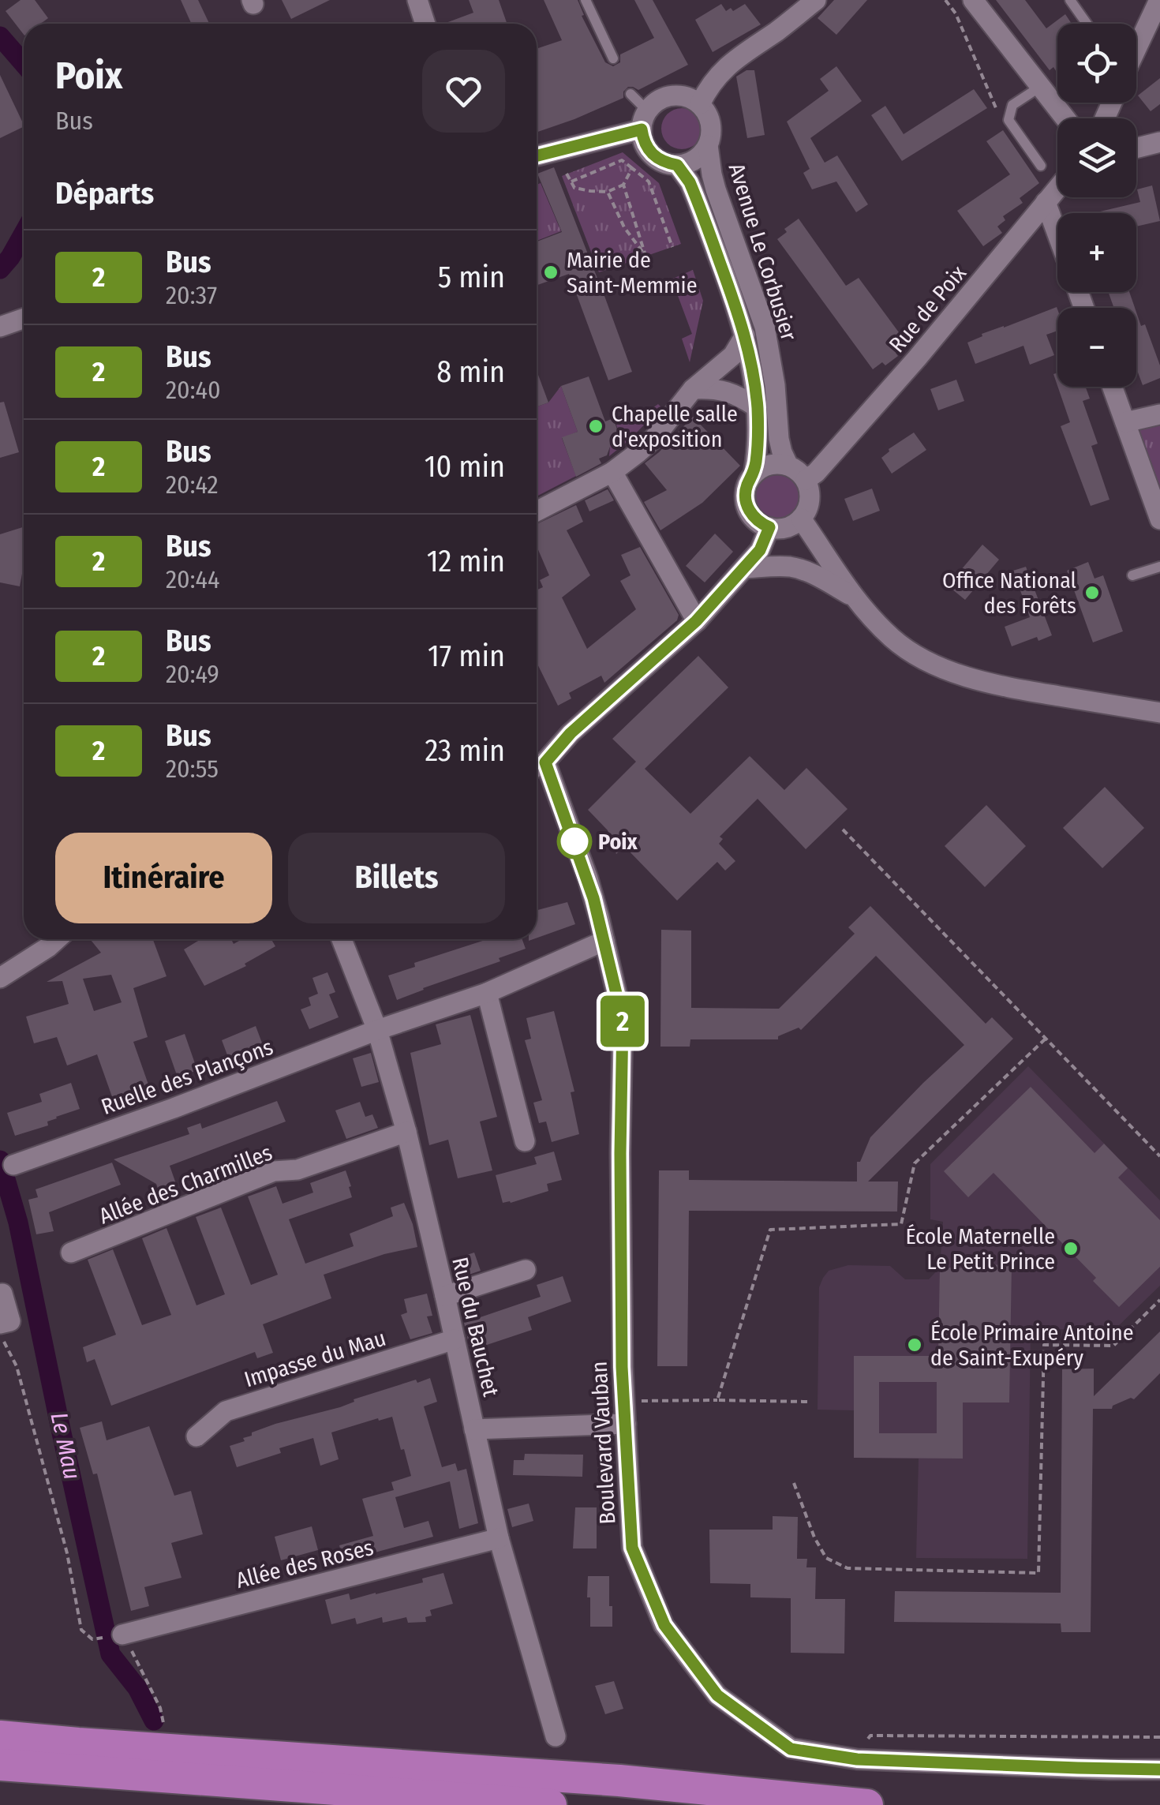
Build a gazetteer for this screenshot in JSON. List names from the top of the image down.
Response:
{
  "streets": {
    "street": [
      "Avenue Le Corbusier",
      "Rue de Poix",
      "Ruelle des Plançons",
      "Allée des Charmilles",
      "Rue du Bauchet",
      "Impasse du Mau",
      "Boulevard Vauban",
      "Allée des Roses"
    ]
  },
  "crossings": [
    ["Avenue Le Corbusier", "Rue de Poix"],
    ["Ruelle des Plançons", "Rue du Bauchet"],
    ["Ruelle des Plançons", "Boulevard Vauban"],
    ["Allée des Charmilles", "Rue du Bauchet"],
    ["Rue du Bauchet", "Impasse du Mau"],
    ["Rue du Bauchet", "Allée des Roses"]
  ],
  "water": ["Le Mau"],
  "places": [
    "Mairie de Saint-Memmie",
    "Chapelle salle d'exposition",
    "Office National des Forêts",
    "Poix",
    "École Maternelle Le Petit Prince",
    "École Primaire Antoine de Saint-Exupéry"
  ],
  "lines": ["bus line 2"],
  "page": {
    "on_map": "2",
    "map_buttons": ["+", "−"],
    "heading": [
      ["Poix", "Bus"],
      "Départs"
    ],
    "list": [
      {
        "mark": "2",
        "name": "Bus",
        "note": "20:37",
        "value": "5 min"
      },
      {
        "mark": "2",
        "name": "Bus",
        "note": "20:40",
        "value": "8 min"
      },
      {
        "mark": "2",
        "name": "Bus",
        "note": "20:42",
        "value": "10 min"
      },
      {
        "mark": "2",
        "name": "Bus",
        "note": "20:44",
        "value": "12 min"
      },
      {
        "mark": "2",
        "name": "Bus",
        "note": "20:49",
        "value": "17 min"
      },
      {
        "mark": "2",
        "name": "Bus",
        "note": "20:55",
        "value": "23 min"
      }
    ],
    "buttons": ["Itinéraire", "Billets"]
  }
}
